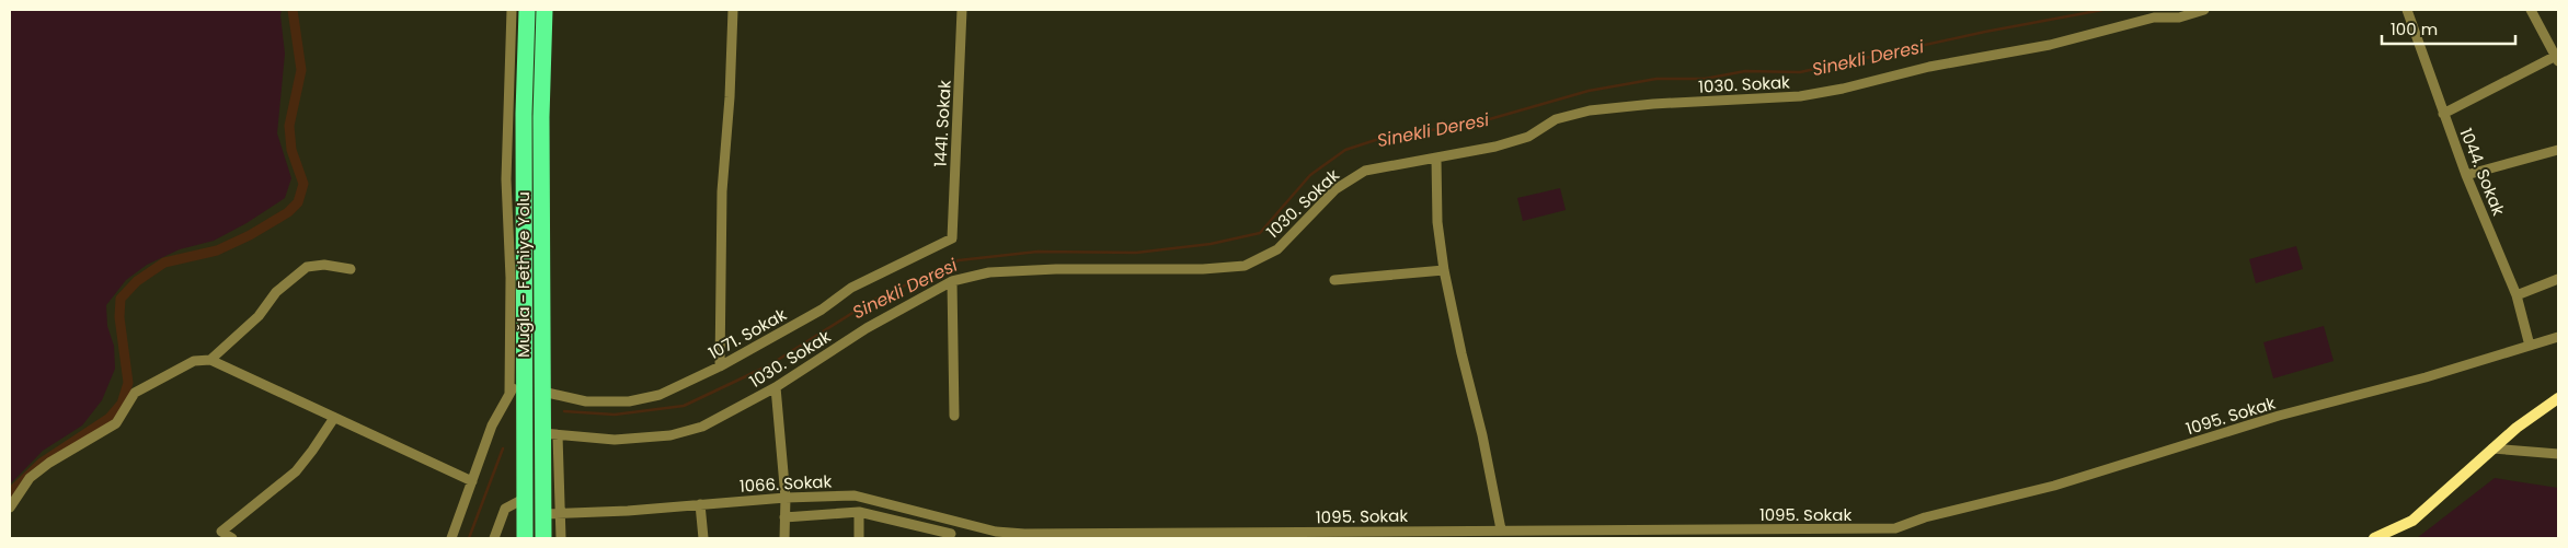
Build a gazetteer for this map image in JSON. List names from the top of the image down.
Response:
{
  "streets": {
    "highway": ["Muğla - Fethiye Yolu"],
    "street": [
      "1030. Sokak",
      "1441. Sokak",
      "1044. Sokak",
      "1071. Sokak",
      "1095. Sokak",
      "1066. Sokak"
    ]
  },
  "crossings": [
    ["1030. Sokak", "Muğla - Fethiye Yolu"],
    ["1441. Sokak", "1071. Sokak"],
    ["1044. Sokak", "1095. Sokak"],
    ["Muğla - Fethiye Yolu", "1071. Sokak"],
    ["Muğla - Fethiye Yolu", "1066. Sokak"],
    ["1095. Sokak", "1066. Sokak"]
  ],
  "water": ["Sinekli Deresi"],
  "scale_bar": "100 m"
}
